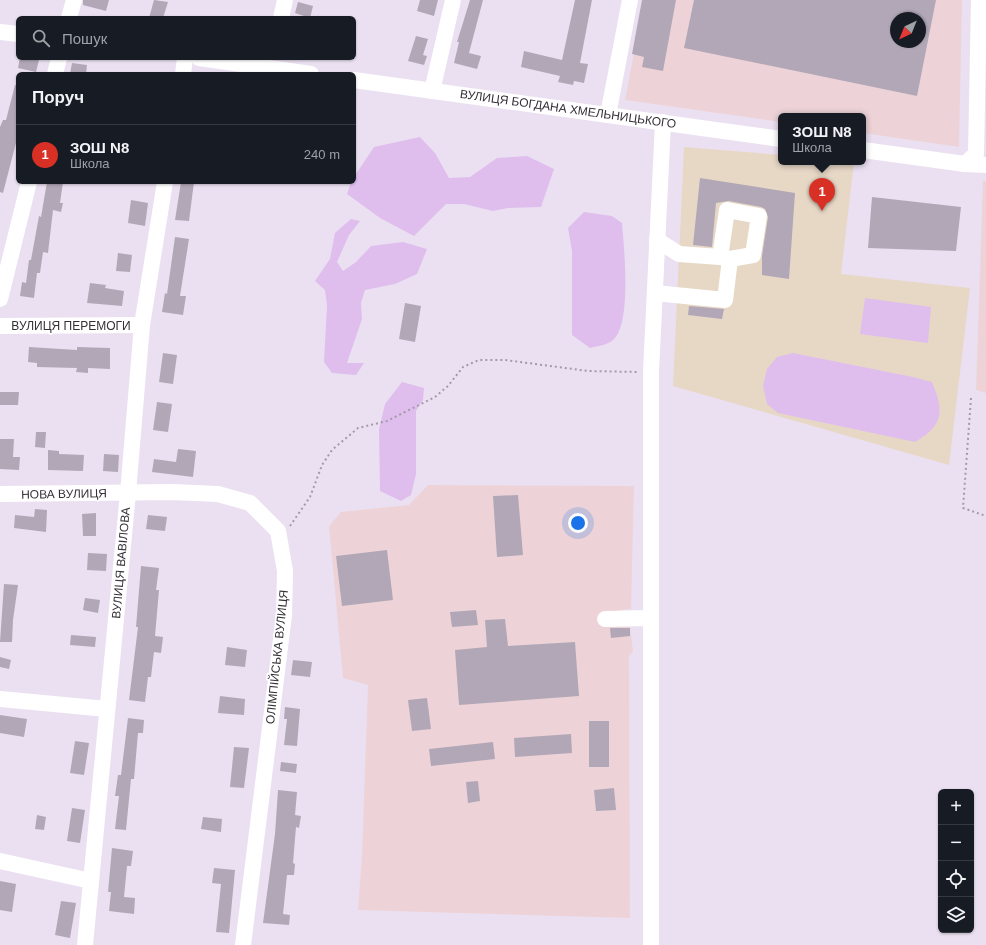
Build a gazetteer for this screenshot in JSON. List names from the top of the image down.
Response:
{
  "streets": {
    "street": [
      "ВУЛИЦЯ БОГДАНА ХМЕЛЬНИЦЬКОГО",
      "ВУЛИЦЯ ПЕРЕМОГИ",
      "НОВА ВУЛИЦЯ",
      "ВУЛИЦЯ ВАВІЛОВА",
      "ОЛІМПІЙСЬКА ВУЛИЦЯ"
    ]
  },
  "crossings": [
    ["ВУЛИЦЯ ПЕРЕМОГИ", "ВУЛИЦЯ ВАВІЛОВА"],
    ["НОВА ВУЛИЦЯ", "ВУЛИЦЯ ВАВІЛОВА"],
    ["НОВА ВУЛИЦЯ", "ОЛІМПІЙСЬКА ВУЛИЦЯ"],
    ["ВУЛИЦЯ ВАВІЛОВА", "ОЛІМПІЙСЬКА ВУЛИЦЯ"]
  ],
  "north": "bottom left",
  "page": {
    "search": "Пошук",
    "heading": "Поруч",
    "popup": ["ЗОШ N8", "Школа"],
    "list": [
      {
        "mark": "1",
        "name": "ЗОШ N8",
        "note": "Школа",
        "value": "240 m"
      }
    ],
    "pins": "1",
    "map_buttons": ["+", "−"]
  }
}
